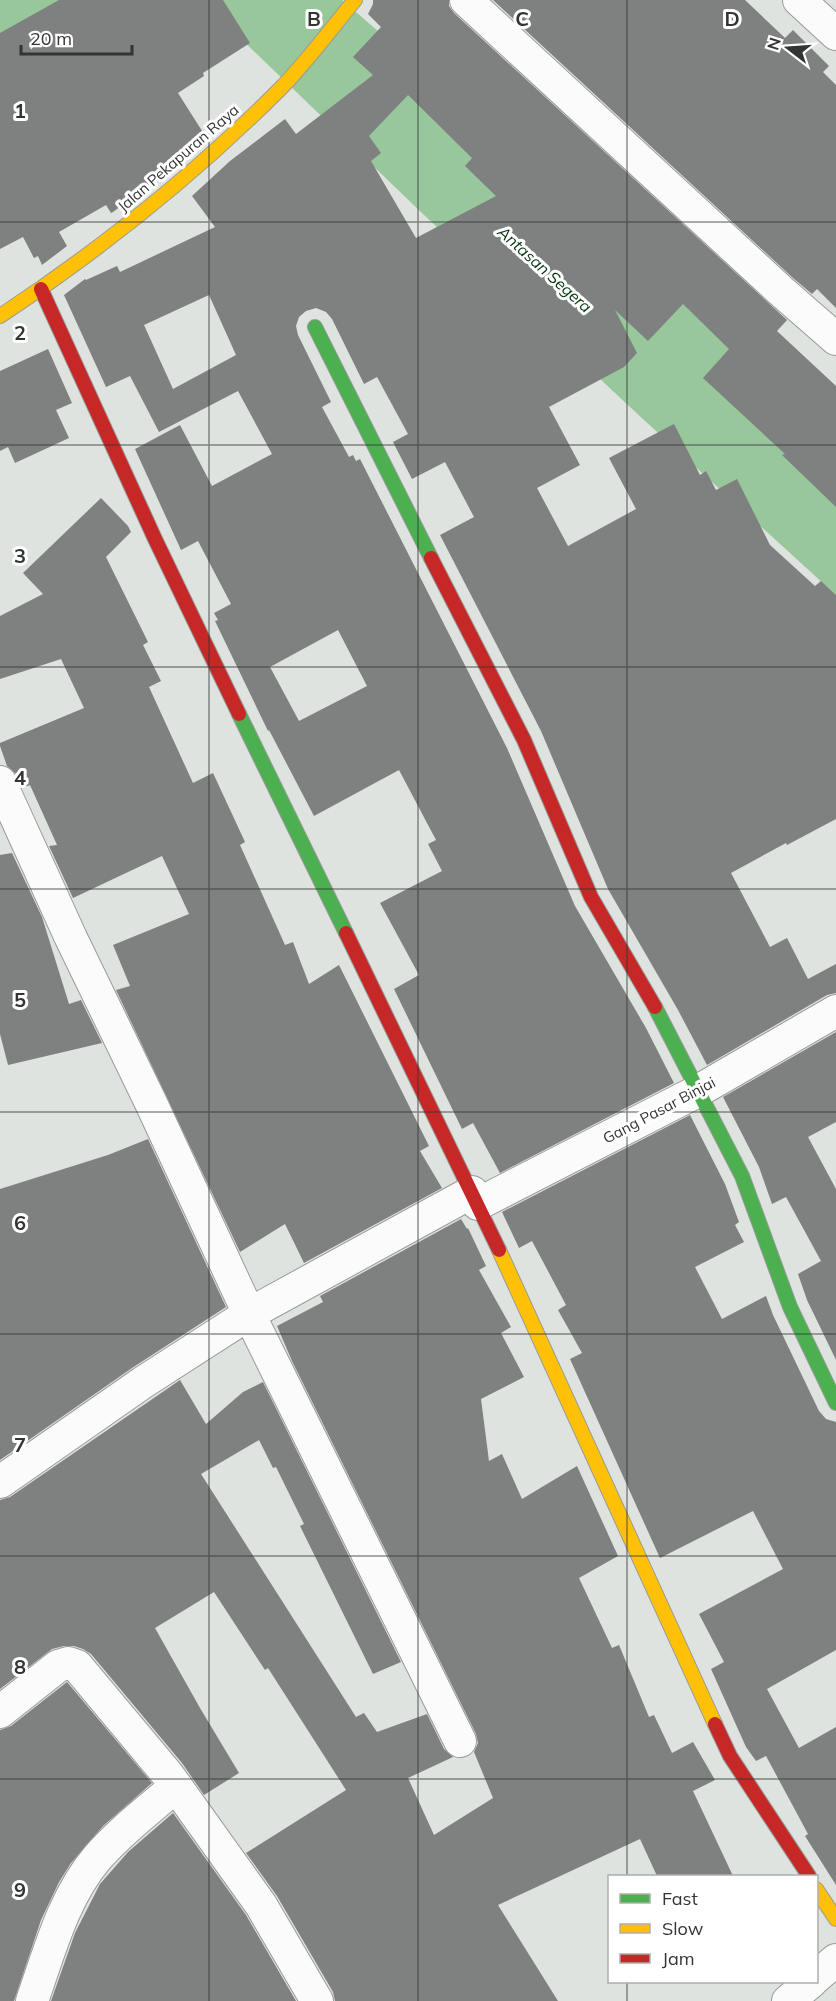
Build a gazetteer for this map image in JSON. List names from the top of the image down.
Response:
{
  "streets": {
    "street": ["Jalan Pekapuran Raya", "Gang Pasar Binjai"]
  },
  "water": ["Antasan Segera"],
  "legend": ["Fast", "Slow", "Jam"],
  "scale_bar": "20 m",
  "north": "left",
  "grid": {
    "columns": ["B", "C", "D"],
    "rows": [
      "1",
      "2",
      "3",
      "4",
      "5",
      "6",
      "7",
      "8",
      "9"
    ]
  }
}
